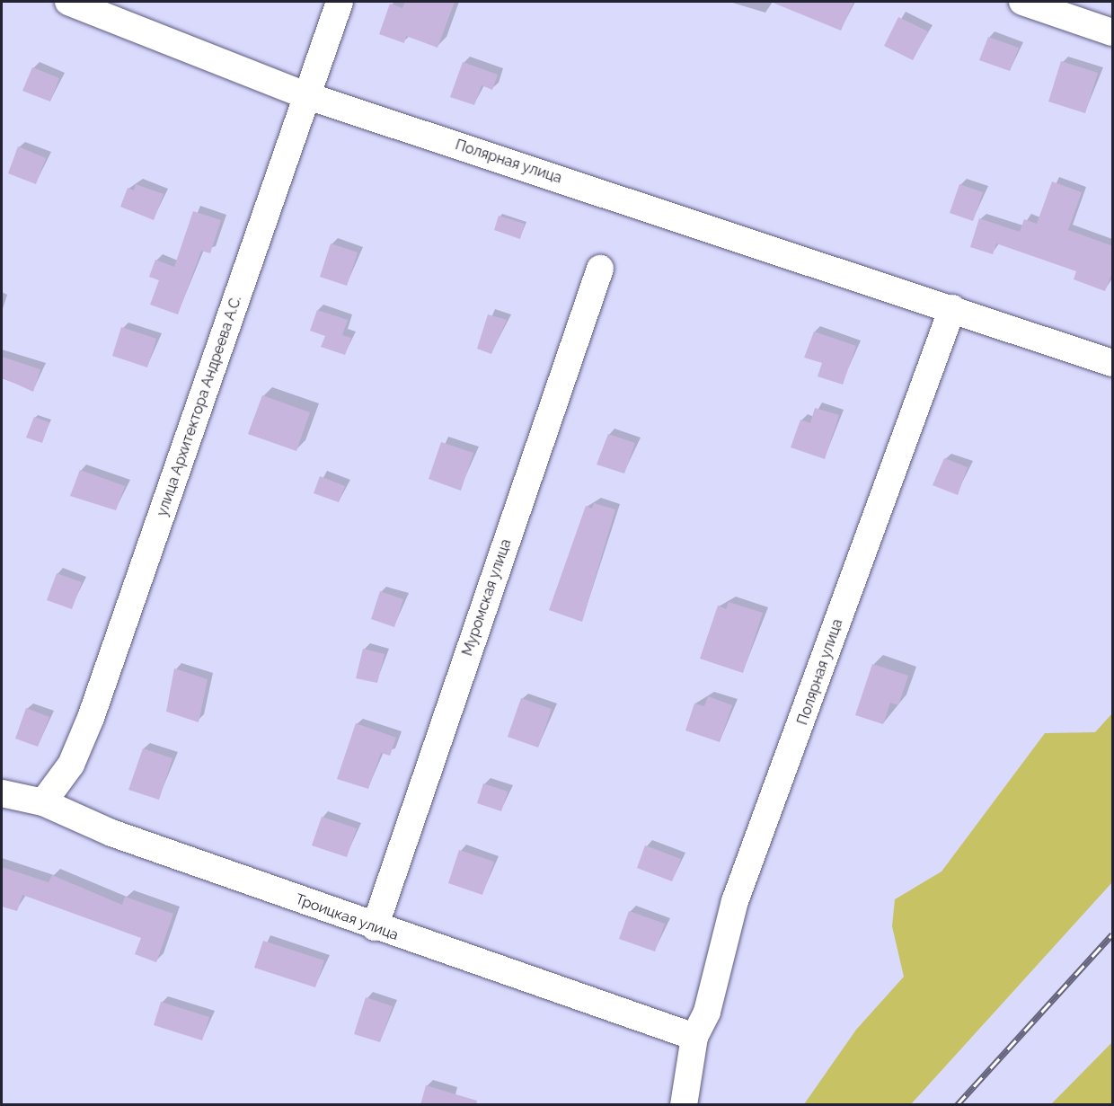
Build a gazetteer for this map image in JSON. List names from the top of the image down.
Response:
{
  "streets": {
    "street": [
      "Полярная улица",
      "улица Архитектора Андреева А.С.",
      "Муромская улица",
      "Троицкая улица"
    ]
  },
  "crossings": [
    ["Полярная улица", "улица Архитектора Андреева А.С."],
    ["Полярная улица", "Троицкая улица"],
    ["улица Архитектора Андреева А.С.", "Троицкая улица"],
    ["Муромская улица", "Троицкая улица"]
  ]
}
